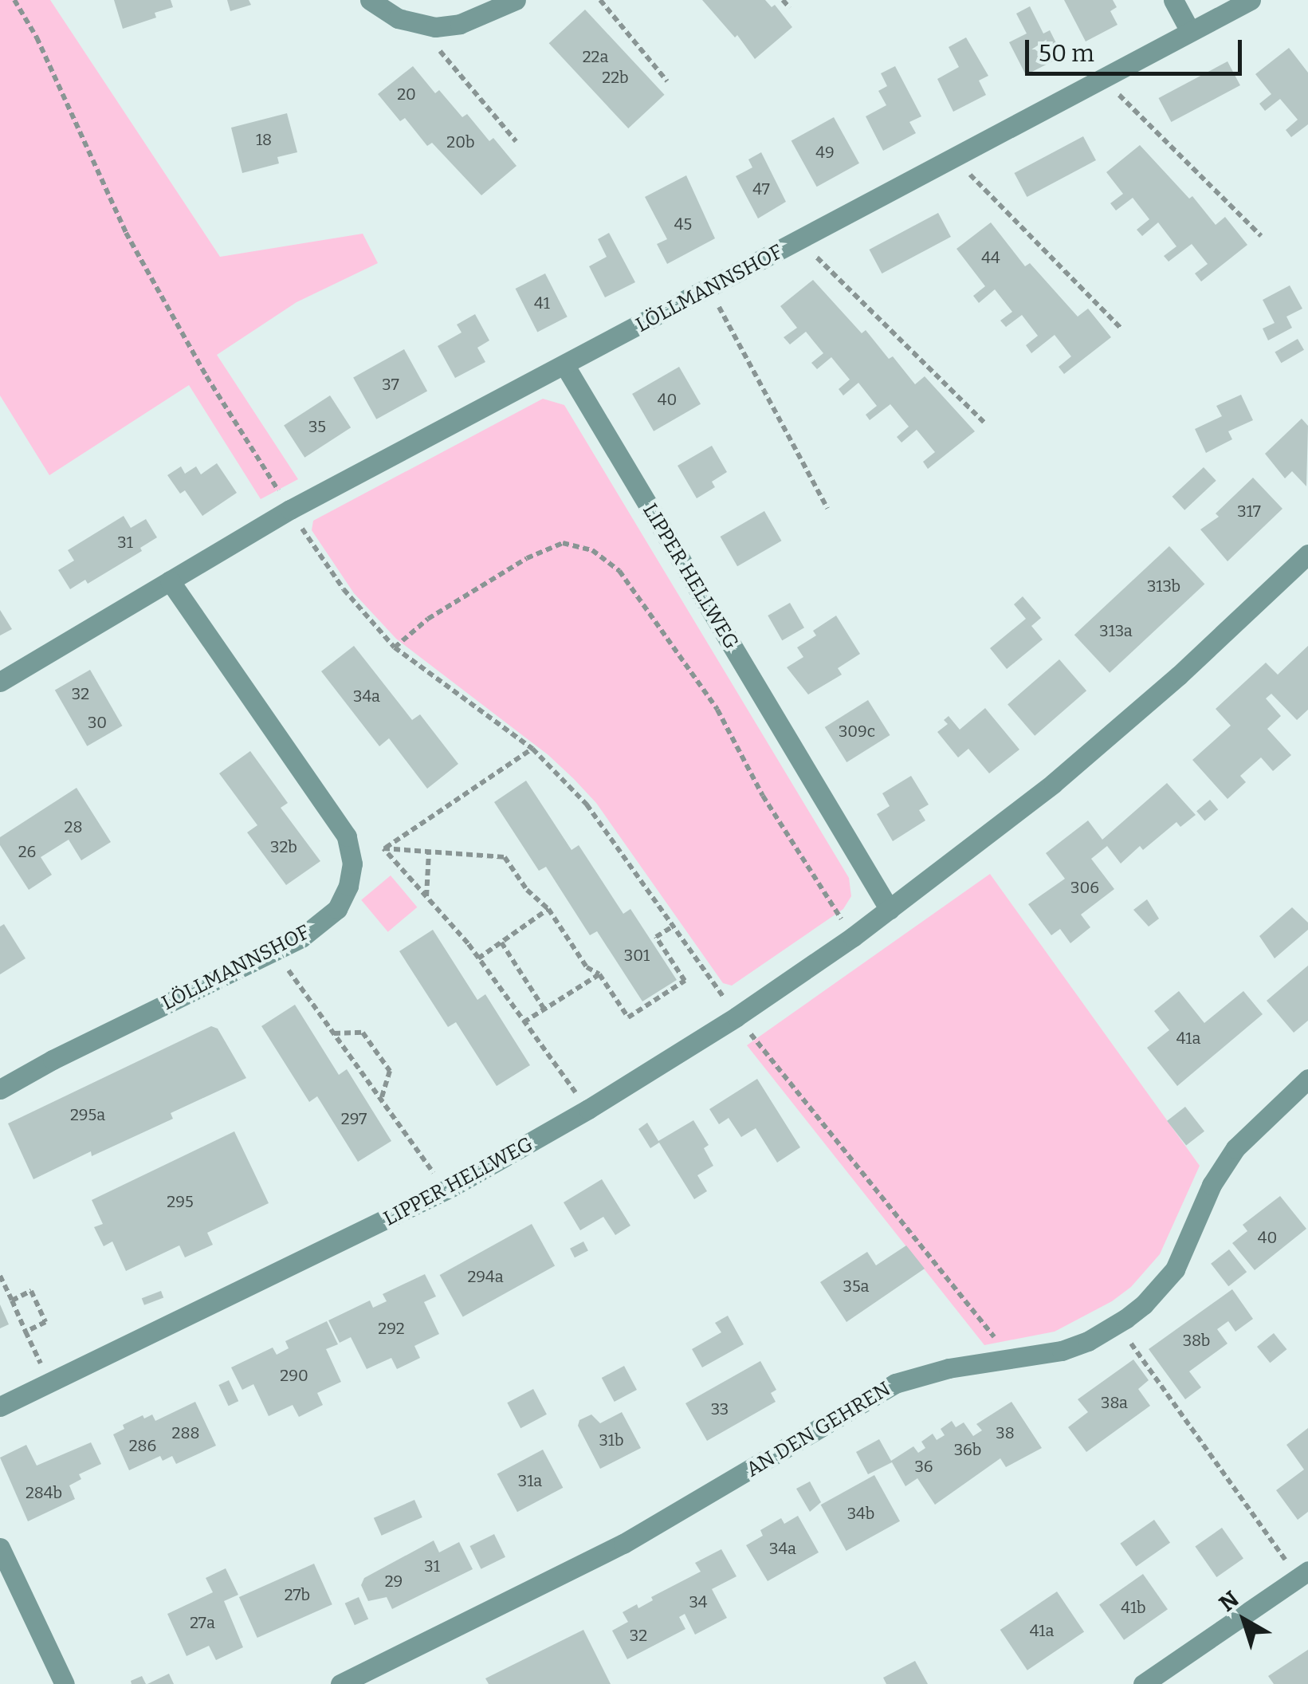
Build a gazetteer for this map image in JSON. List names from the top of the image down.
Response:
{
  "streets": {
    "street": ["LÖLLMANNSHOF", "LIPPER HELLWEG", "AN DEN GEHREN"]
  },
  "crossings": [
    ["LÖLLMANNSHOF", "LIPPER HELLWEG"]
  ],
  "house_numbers": [
    "22a",
    "22b",
    "20",
    "18",
    "20b",
    "49",
    "47",
    "45",
    "44",
    "41",
    "37",
    "40",
    "35",
    "317",
    "31",
    "313b",
    "313a",
    "32",
    "34a",
    "30",
    "309c",
    "28",
    "32b",
    "26",
    "306",
    "301",
    "41a",
    "295a",
    "297",
    "295",
    "40",
    "294a",
    "35a",
    "292",
    "38b",
    "290",
    "38a",
    "33",
    "288",
    "38",
    "31b",
    "286",
    "36b",
    "36",
    "31a",
    "284b",
    "34b",
    "34a",
    "31",
    "29",
    "27b",
    "34",
    "41b",
    "27a",
    "41a",
    "32"
  ],
  "scale_bar": "50 m",
  "north": "top left"
}
